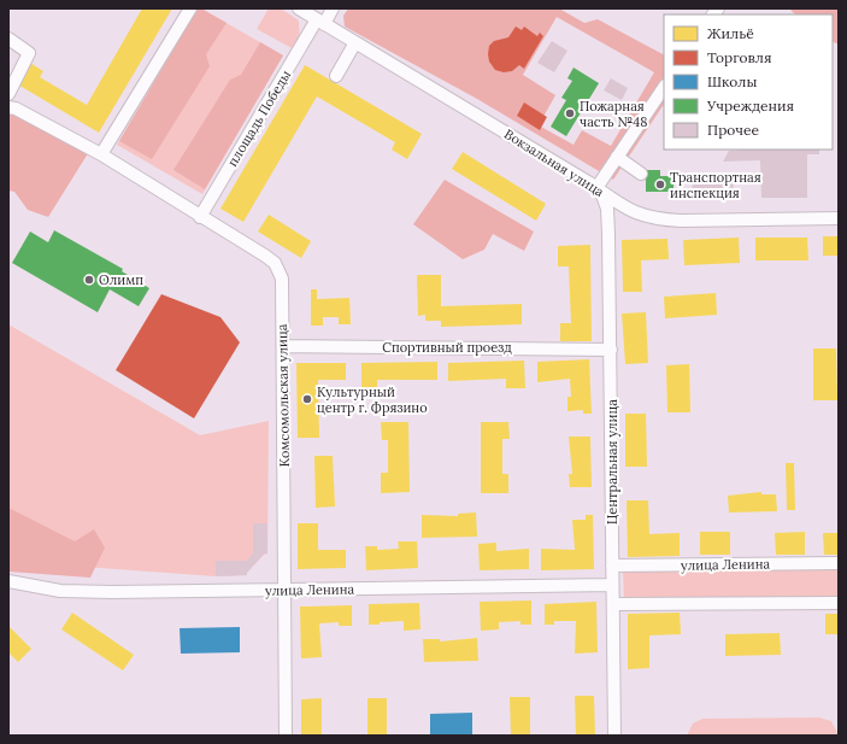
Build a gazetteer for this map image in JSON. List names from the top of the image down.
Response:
{
  "streets": {
    "street": [
      "площадь Победы",
      "Вокзальная улица",
      "Спортивный проезд",
      "Комсомольская улица",
      "Центральная улица",
      "улица Ленина"
    ]
  },
  "crossings": [
    ["площадь Победы", "Вокзальная улица"],
    ["площадь Победы", "Комсомольская улица"],
    ["Вокзальная улица", "Центральная улица"],
    ["Спортивный проезд", "Комсомольская улица"],
    ["Спортивный проезд", "Центральная улица"],
    ["Комсомольская улица", "улица Ленина"],
    ["Центральная улица", "улица Ленина"]
  ],
  "places": [
    "Пожарная часть №48",
    "Транспортная инспекция",
    "Олимп",
    "Культурный центр г. Фрязино"
  ],
  "legend": [
    "Жильё",
    "Торговля",
    "Школы",
    "Учреждения",
    "Прочее"
  ]
}
